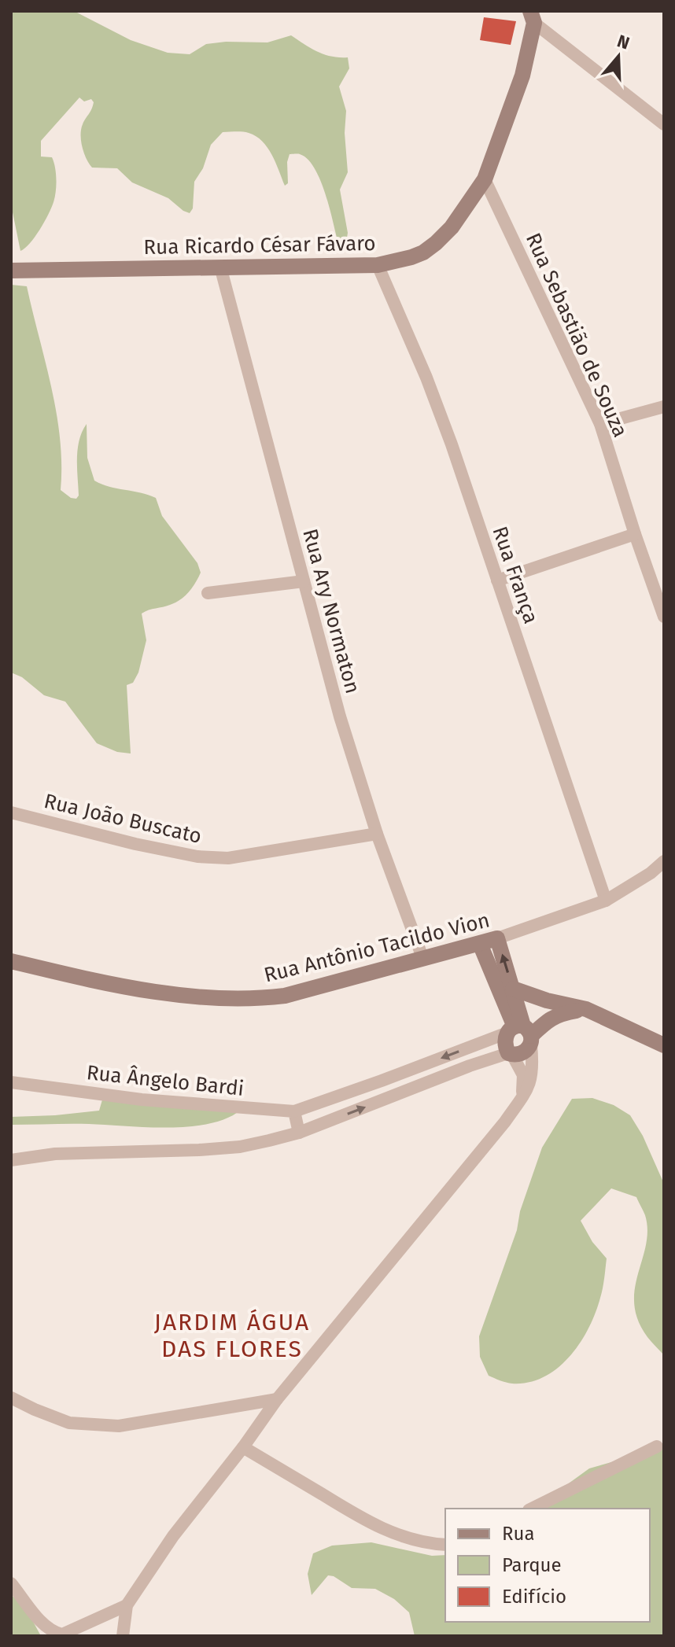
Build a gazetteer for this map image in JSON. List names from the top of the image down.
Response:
{
  "streets": {
    "street": [
      "Rua Ricardo César Fávaro",
      "Rua Sebastião de Souza",
      "Rua França",
      "Rua Ary Normaton",
      "Rua João Buscato",
      "Rua Antônio Tacildo Vion",
      "Rua Ângelo Bardi"
    ]
  },
  "crossings": [
    ["Rua Ricardo César Fávaro", "Rua Sebastião de Souza"],
    ["Rua Ricardo César Fávaro", "Rua França"],
    ["Rua Ricardo César Fávaro", "Rua Ary Normaton"],
    ["Rua França", "Rua Antônio Tacildo Vion"],
    ["Rua Ary Normaton", "Rua João Buscato"],
    ["Rua Ary Normaton", "Rua Antônio Tacildo Vion"]
  ],
  "districts": ["JARDIM ÁGUA DAS FLORES"],
  "legend": ["Rua", "Parque", "Edifício"],
  "north": "top"
}
